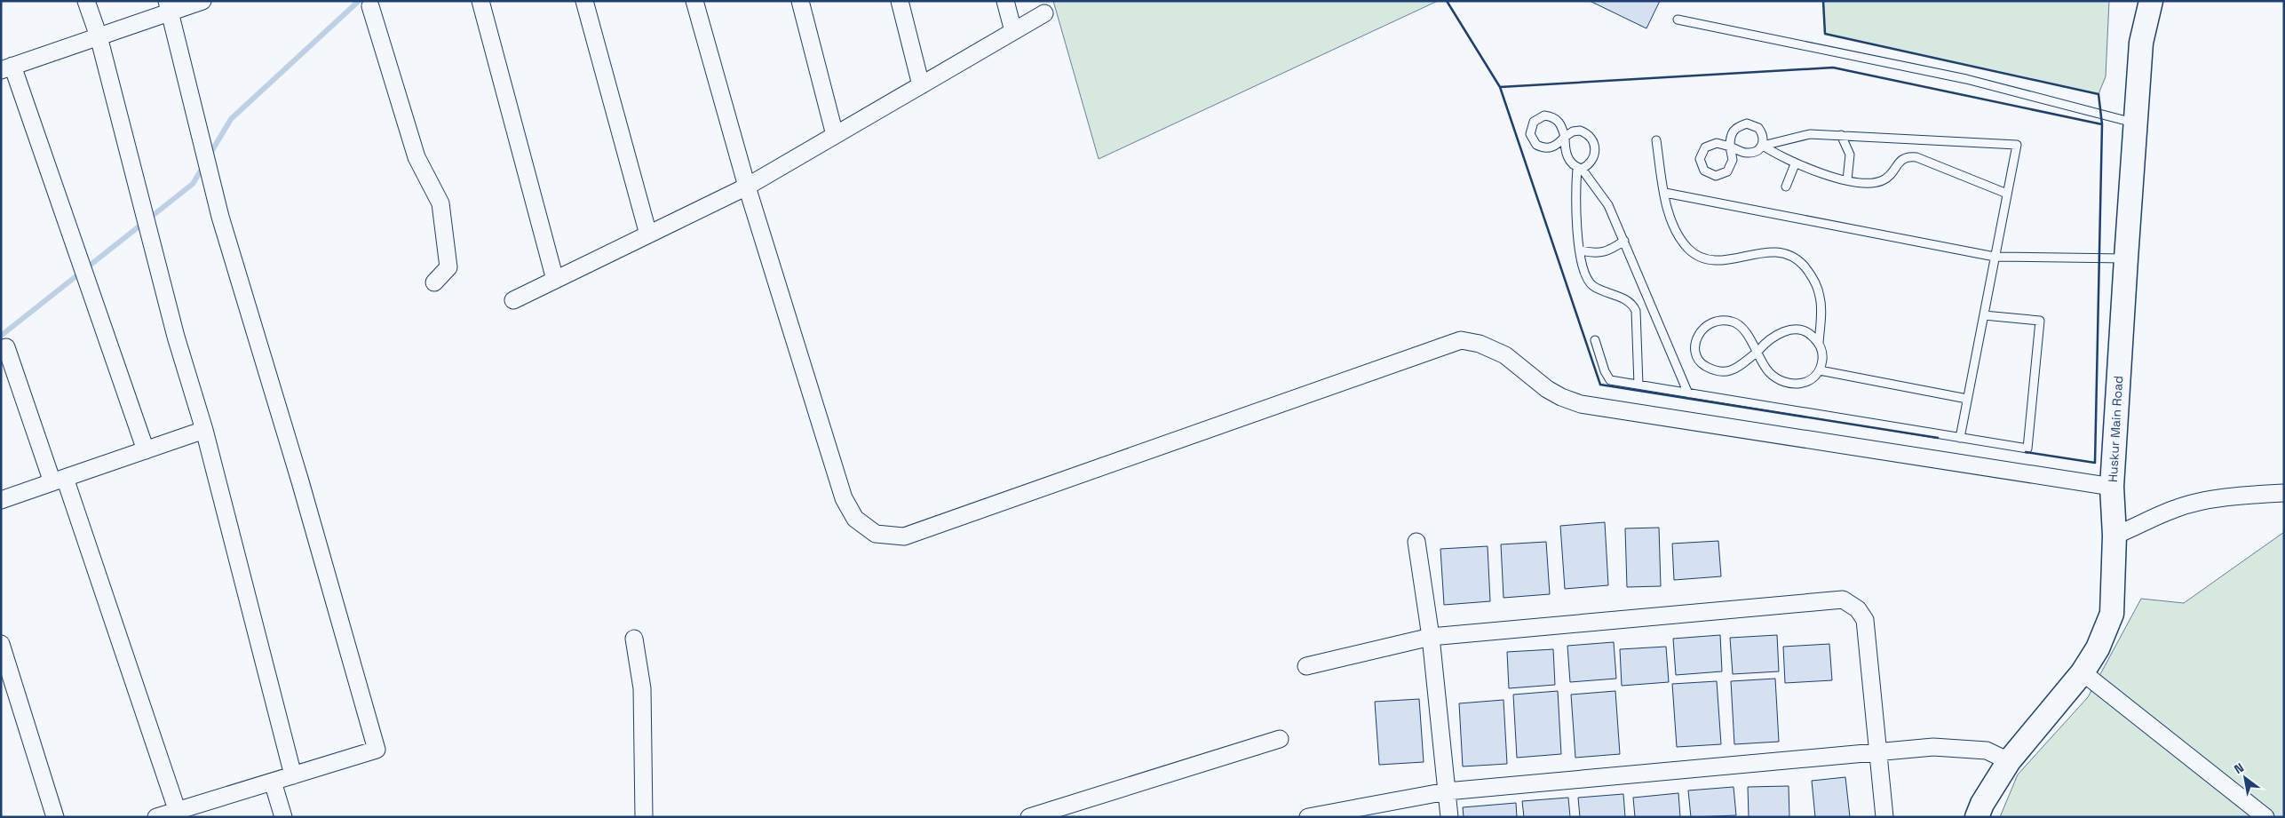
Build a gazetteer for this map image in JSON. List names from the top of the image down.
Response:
{
  "streets": {
    "main road": ["Huskur Main Road"]
  },
  "north": "top left"
}
